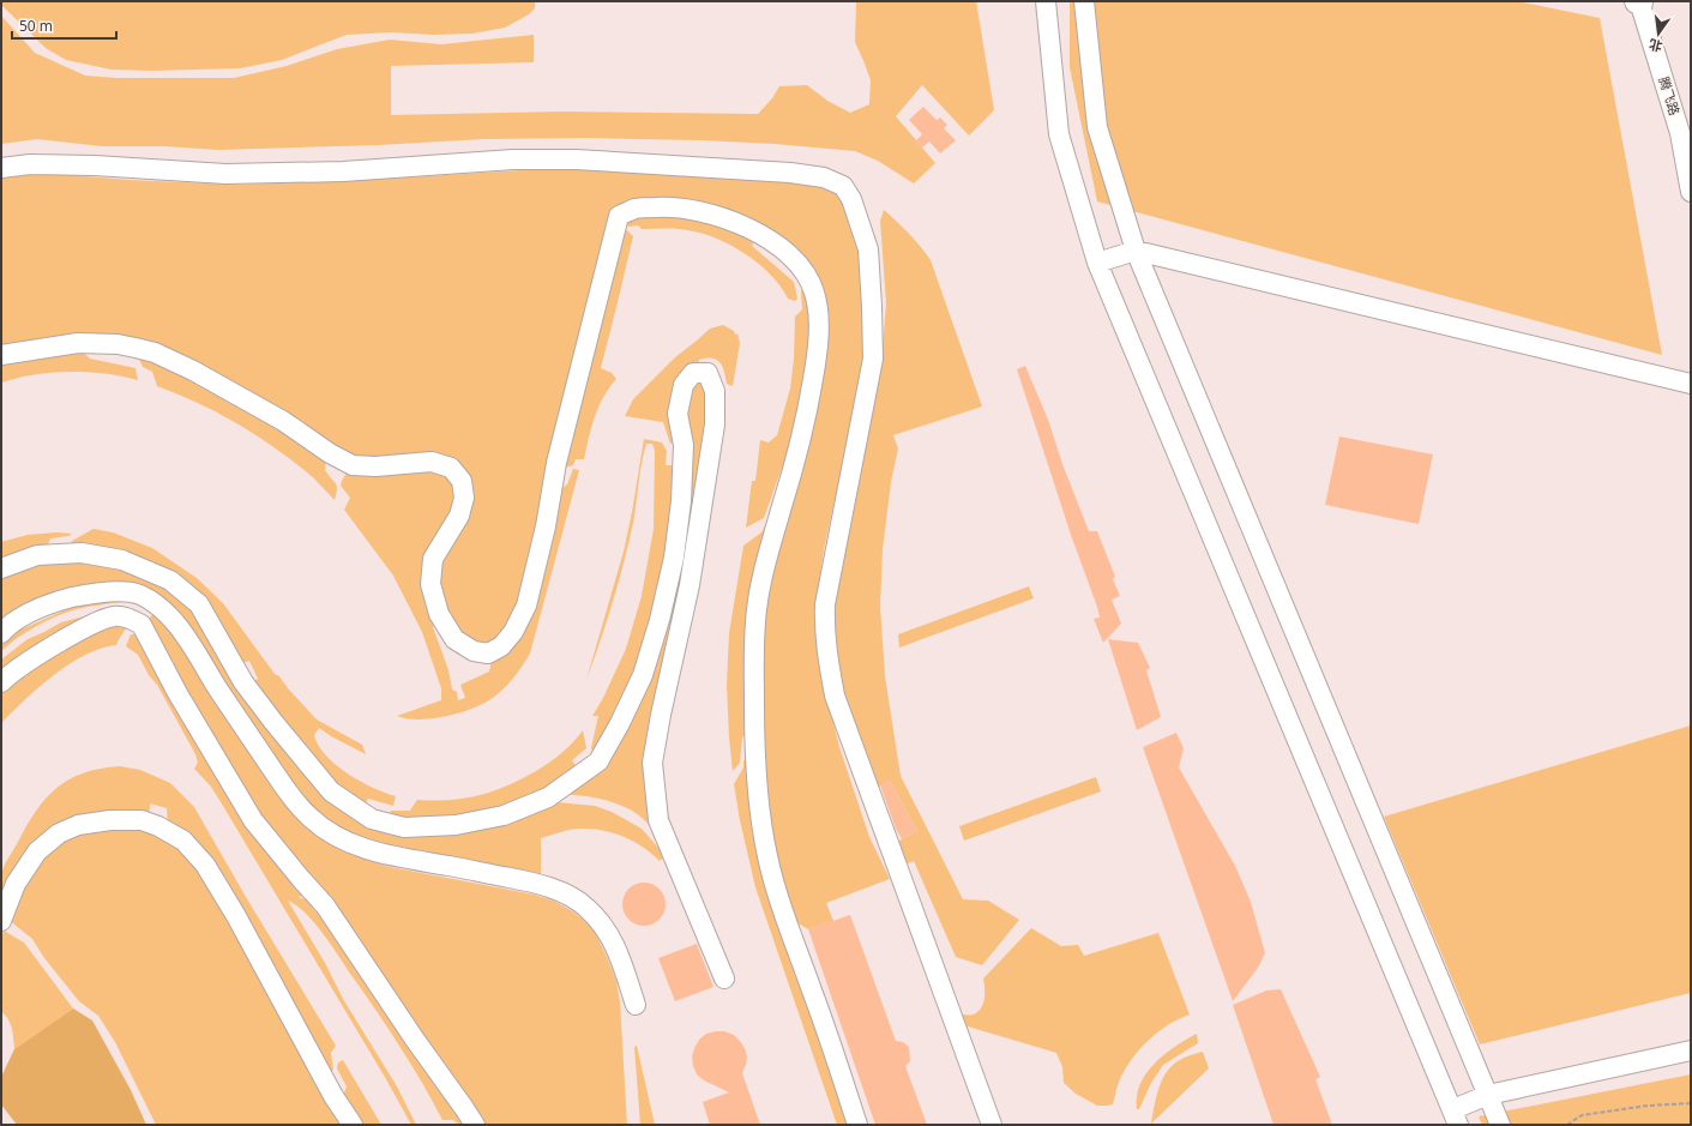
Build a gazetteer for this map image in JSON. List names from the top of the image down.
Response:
{
  "streets": {
    "street": ["腾飞路"]
  },
  "scale_bar": "50 m",
  "north": "bottom"
}
